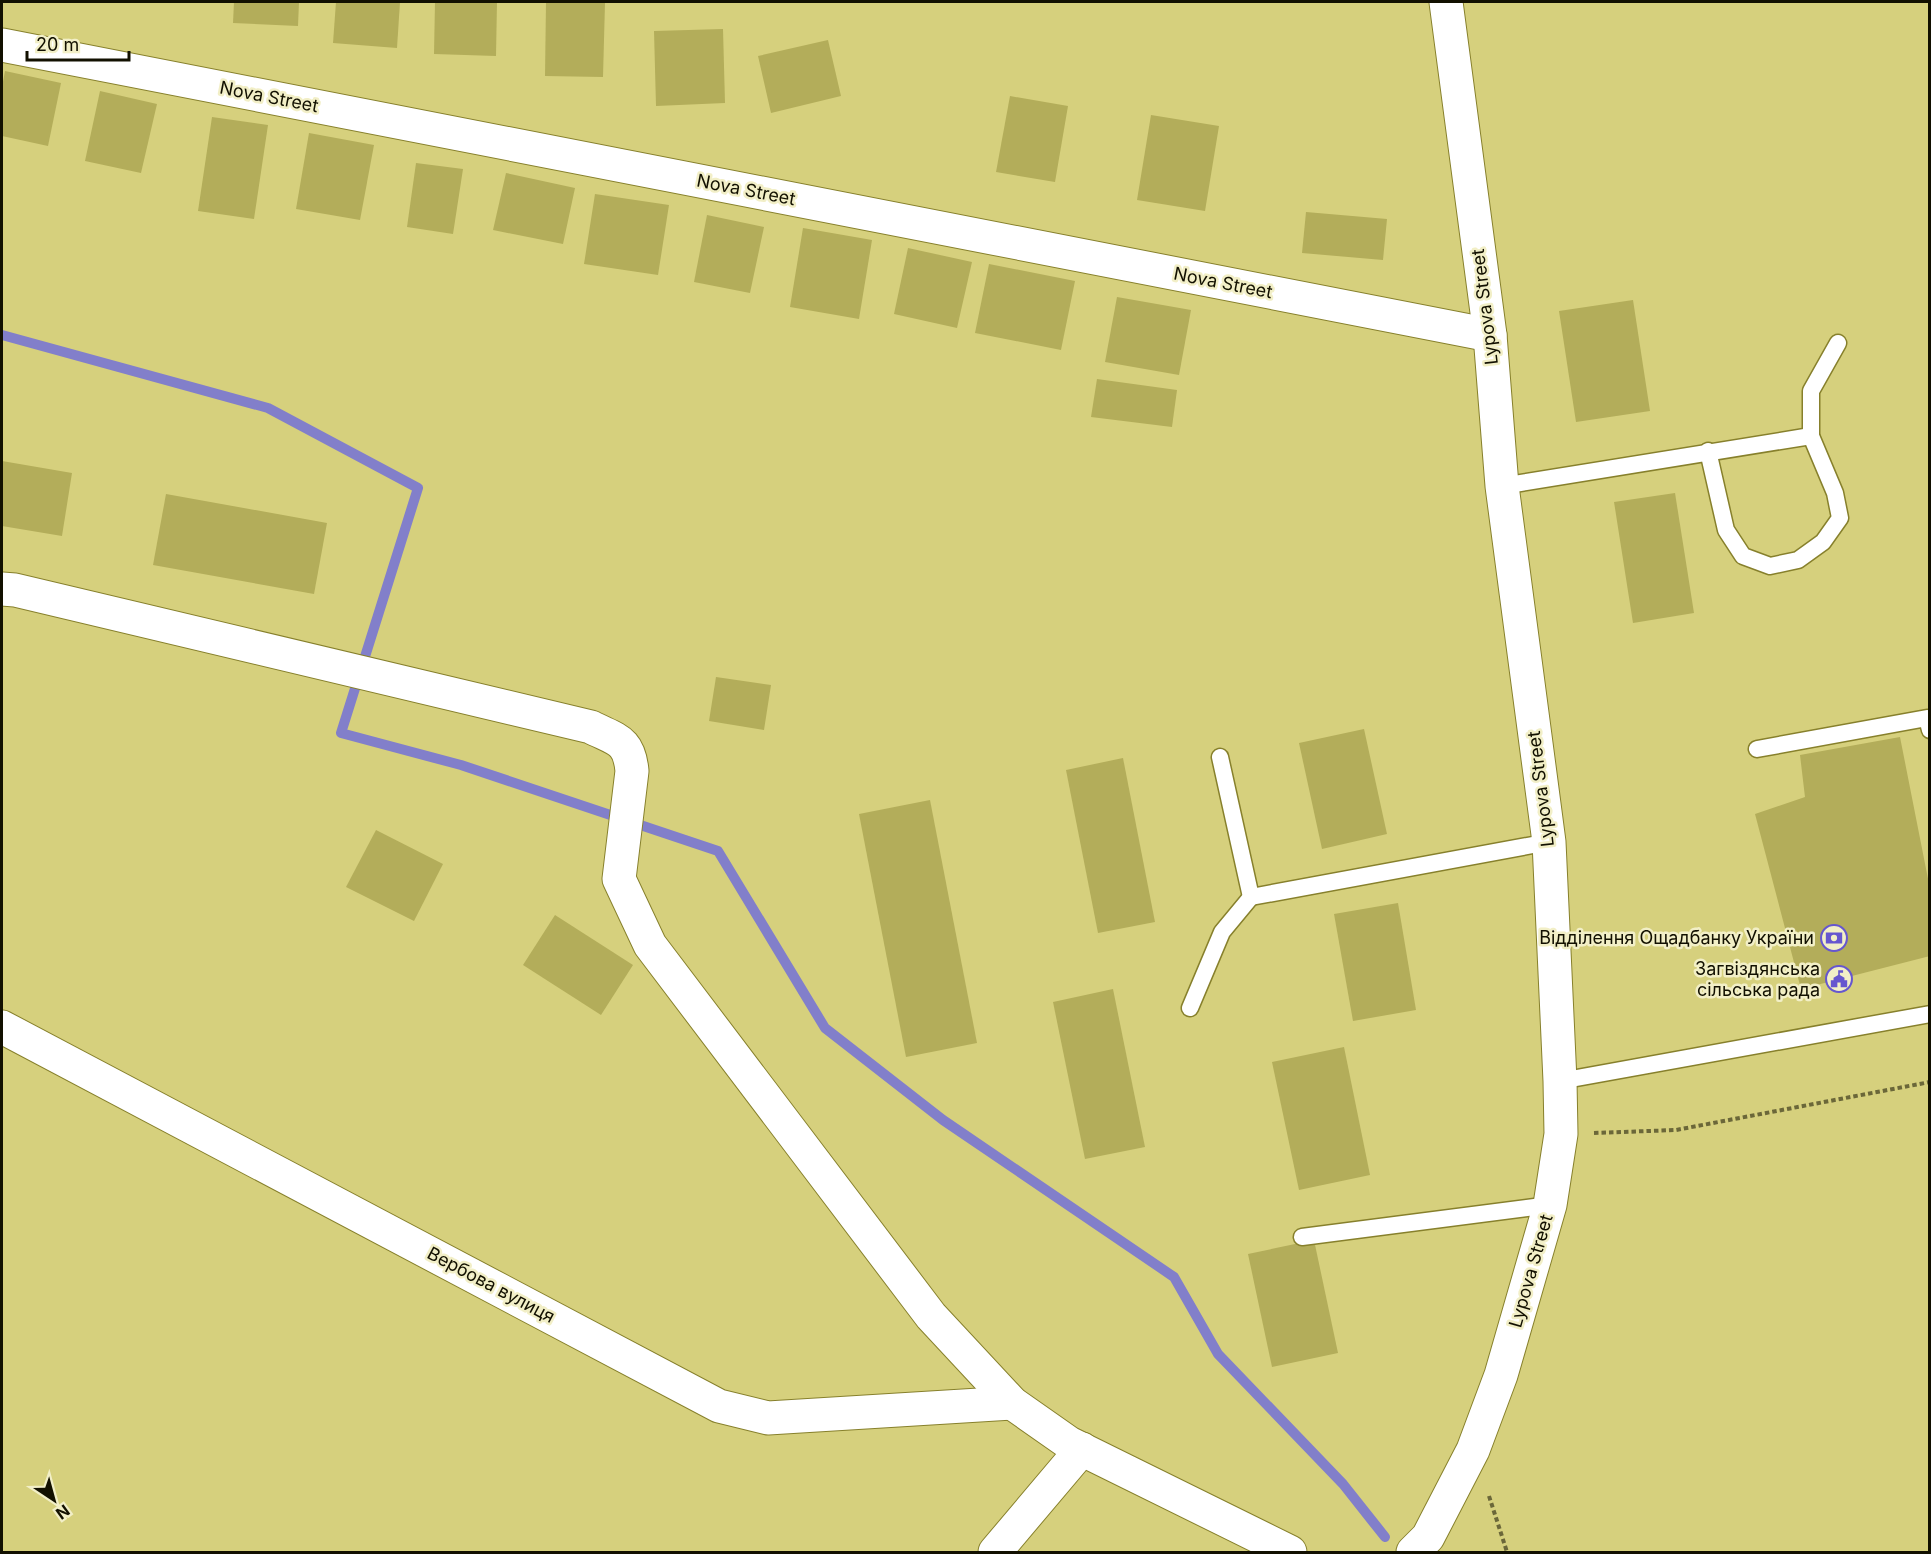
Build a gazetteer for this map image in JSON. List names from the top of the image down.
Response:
{
  "streets": {
    "street": ["Nova Street", "Lypova Street", "Вербова вулиця"]
  },
  "crossings": [
    ["Nova Street", "Lypova Street"]
  ],
  "places": {
    "bank": ["Відділення Ощадбанку України"],
    "public building": ["Загвіздянська сільська рада"]
  },
  "scale_bar": "20 m",
  "north": "bottom right"
}
